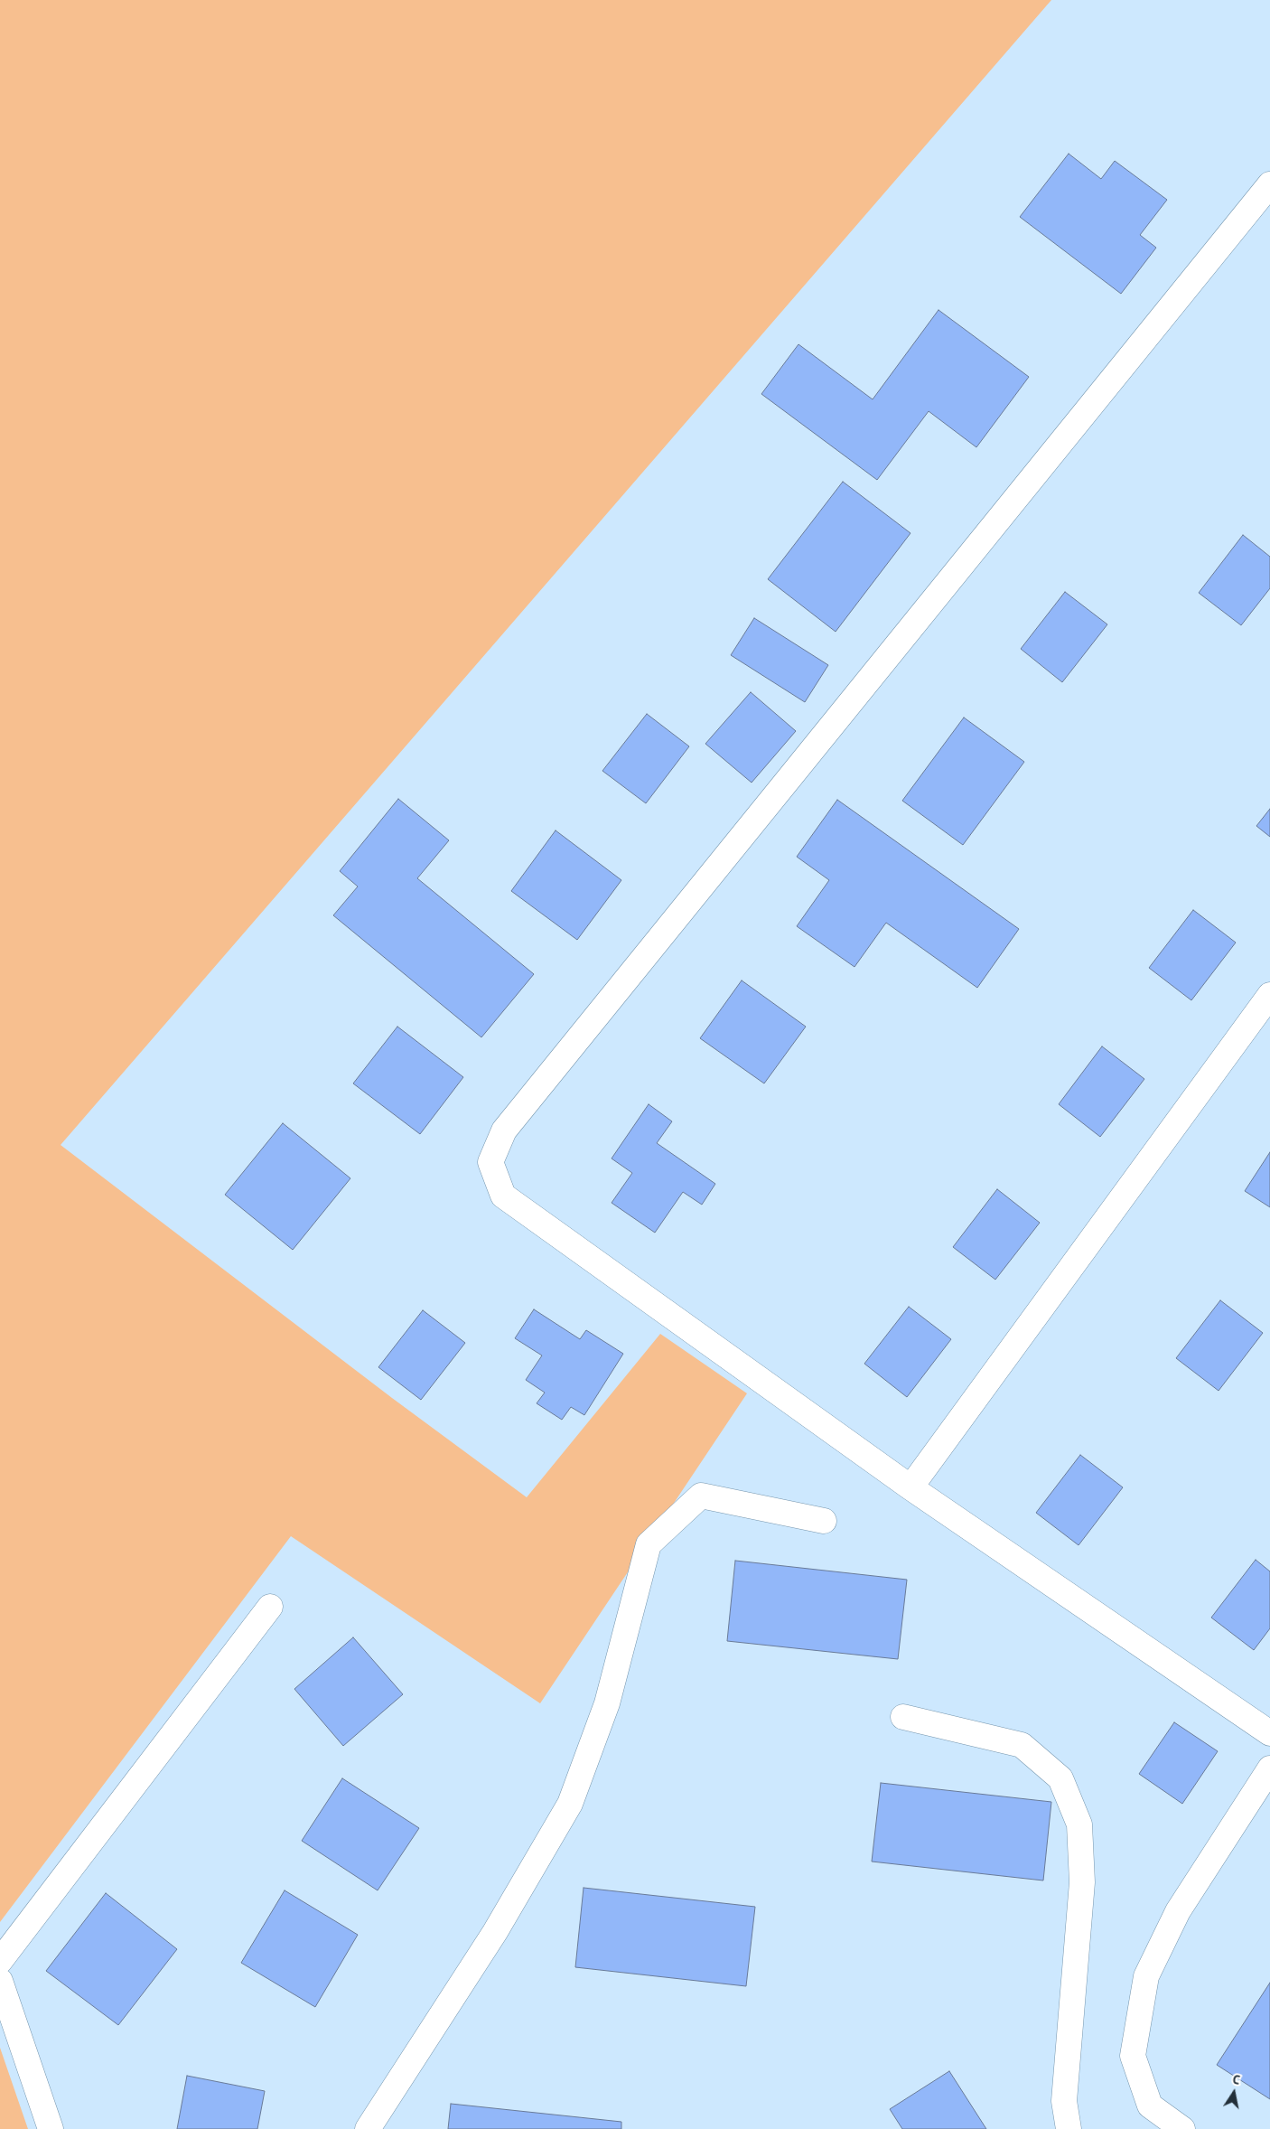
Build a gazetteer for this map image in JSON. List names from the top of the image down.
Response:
{
  "north": "top"
}
